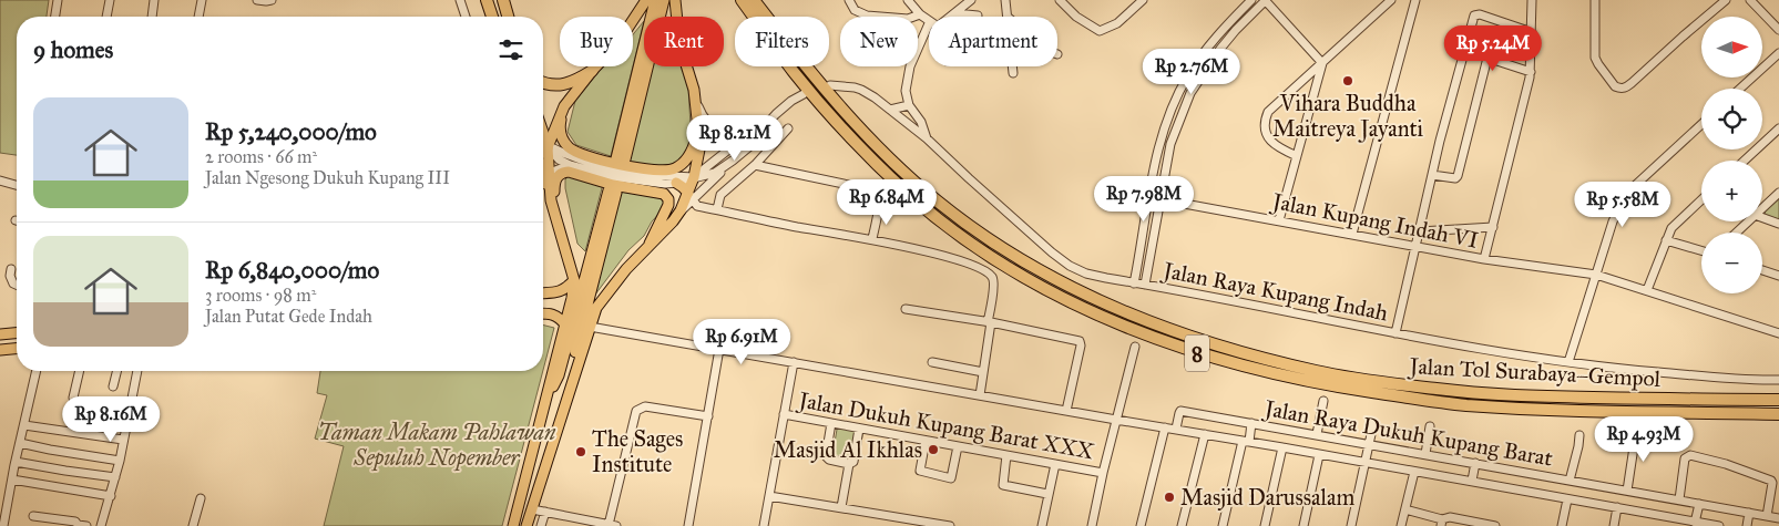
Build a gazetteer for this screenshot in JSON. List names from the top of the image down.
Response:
{
  "streets": {
    "highway": ["8", "Jalan Tol Surabaya–Gempol"],
    "street": [
      "Jalan Kupang Indah VI",
      "Jalan Raya Kupang Indah",
      "Jalan Dukuh Kupang Barat XXX",
      "Jalan Raya Dukuh Kupang Barat"
    ]
  },
  "parks": ["Taman Makam Pahlawan Sepuluh Nopember"],
  "places": [
    "Vihara Buddha Maitreya Jayanti",
    "Masjid Al Ikhlas",
    "The Sages Institute",
    "Masjid Darussalam"
  ],
  "north": "right",
  "page": {
    "map_buttons": ["+", "−"],
    "chip": [
      "Buy",
      "Rent",
      "Filters",
      "New",
      "Apartment"
    ],
    "heading": "9 homes",
    "price": [
      "Rp 5.24M",
      "Rp 2.76M",
      "Rp 8.21M",
      "Rp 7.98M",
      "Rp 6.84M",
      "Rp 5.58M",
      "Rp 6.91M",
      "Rp 8.16M",
      "Rp 4.93M"
    ],
    "list": [
      {
        "name": "Rp 5,240,000/mo",
        "note": "2 rooms · 66 m² · Jalan Ngesong Dukuh Kupang III"
      },
      {
        "name": "Rp 6,840,000/mo",
        "note": "3 rooms · 98 m² · Jalan Putat Gede Indah"
      }
    ]
  }
}
